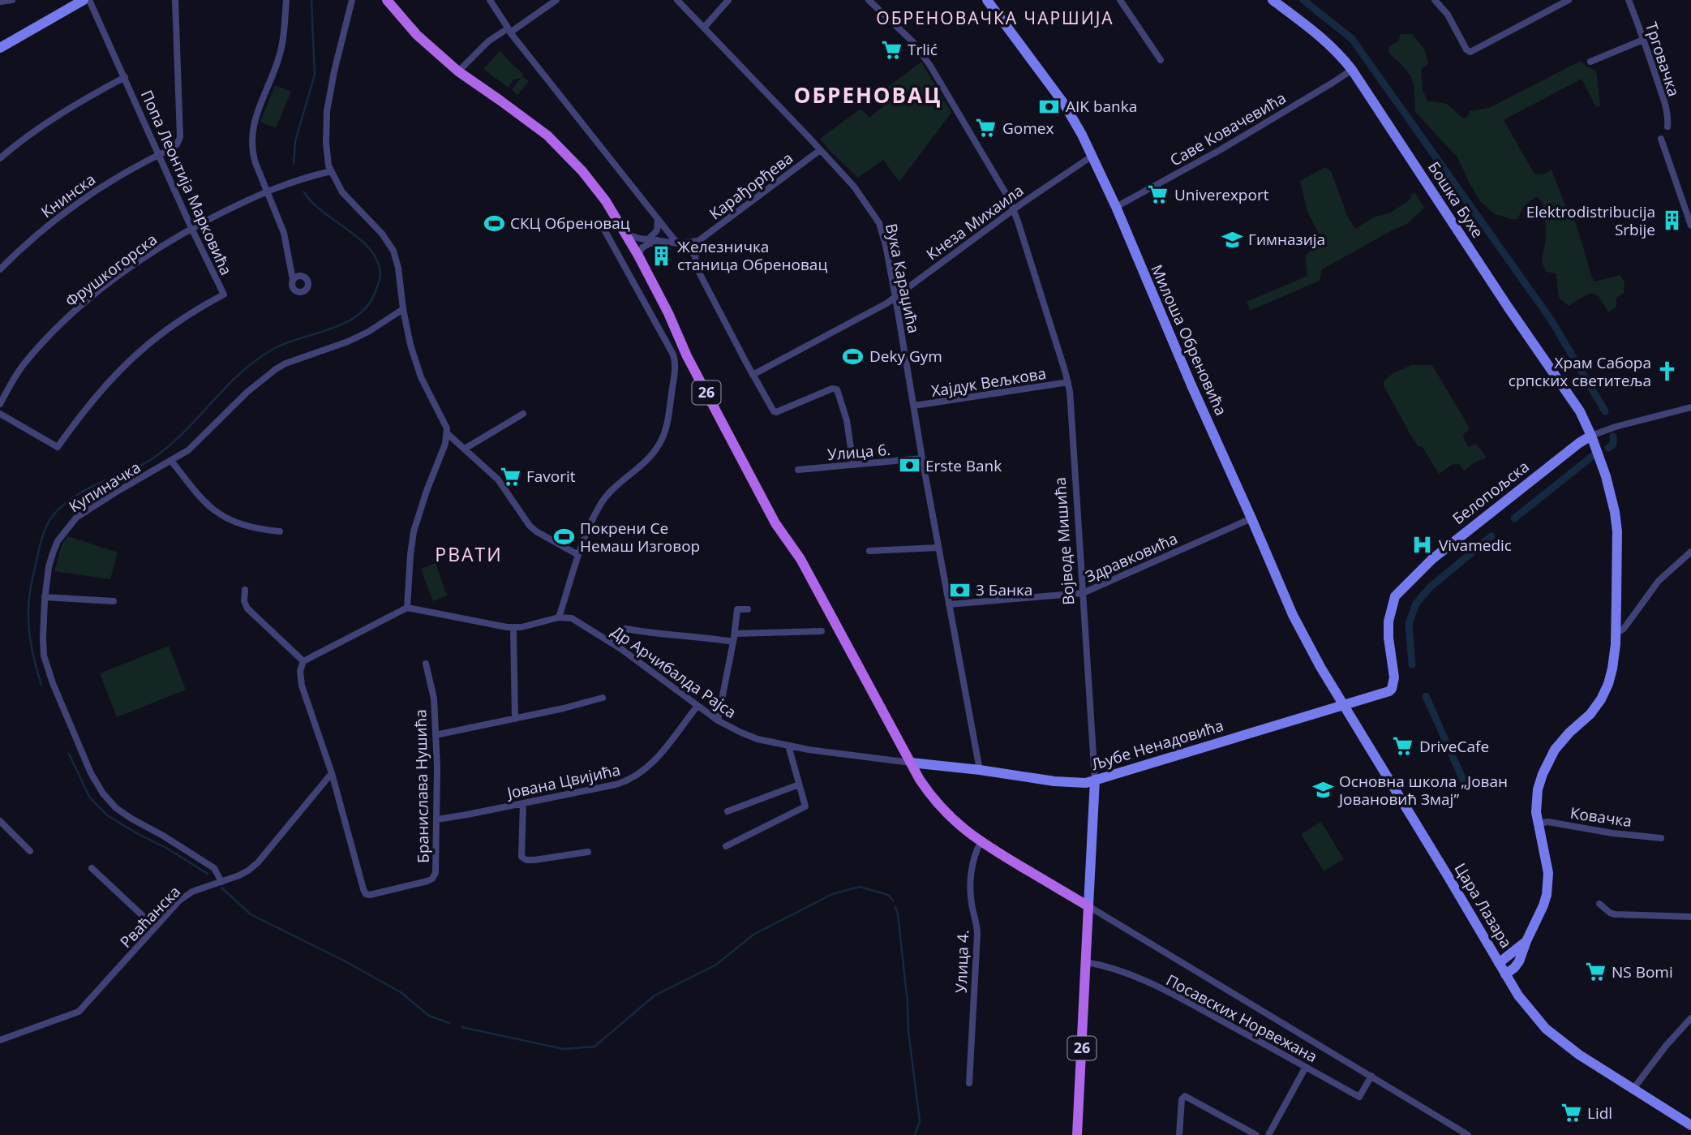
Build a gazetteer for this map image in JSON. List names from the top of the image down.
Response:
{
  "streets": {
    "main road": ["26", "Војводе Мишића"],
    "street": [
      "Трговачка",
      "Саве Ковачевића",
      "Попа Леонтија Марковића",
      "Карађорђева",
      "Книнска",
      "Бошка Бухе",
      "Кнеза Михаила",
      "Фрушкогорска",
      "Вука Караџића",
      "Милоша Обреновића",
      "Хајдук Вељкова",
      "Улица 6.",
      "Купиначка",
      "Белопољска",
      "Здравковића",
      "Др Арчибалда Рајса",
      "Љубе Ненадовића",
      "Јована Цвијића",
      "Бранислава Нушића",
      "Ковачка",
      "Цара Лазара",
      "Рваћанска",
      "Улица 4.",
      "Посавских Норвежана"
    ]
  },
  "crossings": [
    ["Саве Ковачевића", "Бошка Бухе"],
    ["Саве Ковачевића", "Милоша Обреновића"],
    ["Попа Леонтија Марковића", "Книнска"],
    ["Попа Леонтија Марковића", "Фрушкогорска"],
    ["Карађорђева", "Вука Караџића"],
    ["Бошка Бухе", "Белопољска"],
    ["Бошка Бухе", "Ковачка"],
    ["Бошка Бухе", "Цара Лазара"],
    ["Кнеза Михаила", "Вука Караџића"],
    ["Кнеза Михаила", "Милоша Обреновића"],
    ["Кнеза Михаила", "Војводе Мишића"],
    ["Вука Караџића", "Хајдук Вељкова"],
    ["Вука Караџића", "Улица 6."],
    ["Вука Караџића", "Здравковића"],
    ["Вука Караџића", "Љубе Ненадовића"],
    ["Милоша Обреновића", "Белопољска"],
    ["Милоша Обреновића", "Здравковића"],
    ["Милоша Обреновића", "Љубе Ненадовића"],
    ["Милоша Обреновића", "Цара Лазара"],
    ["Хајдук Вељкова", "Војводе Мишића"],
    ["26", "Војводе Мишића"],
    ["26", "Др Арчибалда Рајса"],
    ["26", "Љубе Ненадовића"],
    ["26", "Улица 4."],
    ["Купиначка", "Рваћанска"],
    ["Белопољска", "Љубе Ненадовића"],
    ["Белопољска", "Цара Лазара"],
    ["Војводе Мишића", "Здравковића"],
    ["Војводе Мишића", "Љубе Ненадовића"],
    ["Војводе Мишића", "Посавских Норвежана"],
    ["Др Арчибалда Рајса", "Љубе Ненадовића"],
    ["Др Арчибалда Рајса", "Јована Цвијића"],
    ["Љубе Ненадовића", "Цара Лазара"],
    ["Јована Цвијића", "Бранислава Нушића"],
    ["Бранислава Нушића", "Рваћанска"]
  ],
  "districts": ["ОБРЕНОВАЧКА ЧАРШИЈА", "ОБРЕНОВАЦ", "РВАТИ"],
  "places": {
    "supermarket": [
      "Trlić",
      "Gomex",
      "Univerexport",
      "Favorit",
      "DriveCafe",
      "NS Bomi",
      "Lidl"
    ],
    "bank": ["AIK banka", "Erste Bank", "3 Банка"],
    "building": ["Elektrodistribucija Srbije", "Железничка станица Обреновац"],
    "sports": ["СКЦ Обреновац", "Deky Gym", "Покрени Се Немаш Изговор"],
    "school or university": ["Гимназија", "Основна школа „Јован Јовановић Змај”"],
    "church": ["Храм Сабора српских светитеља"],
    "hospital": ["Vivamedic"]
  }
}
